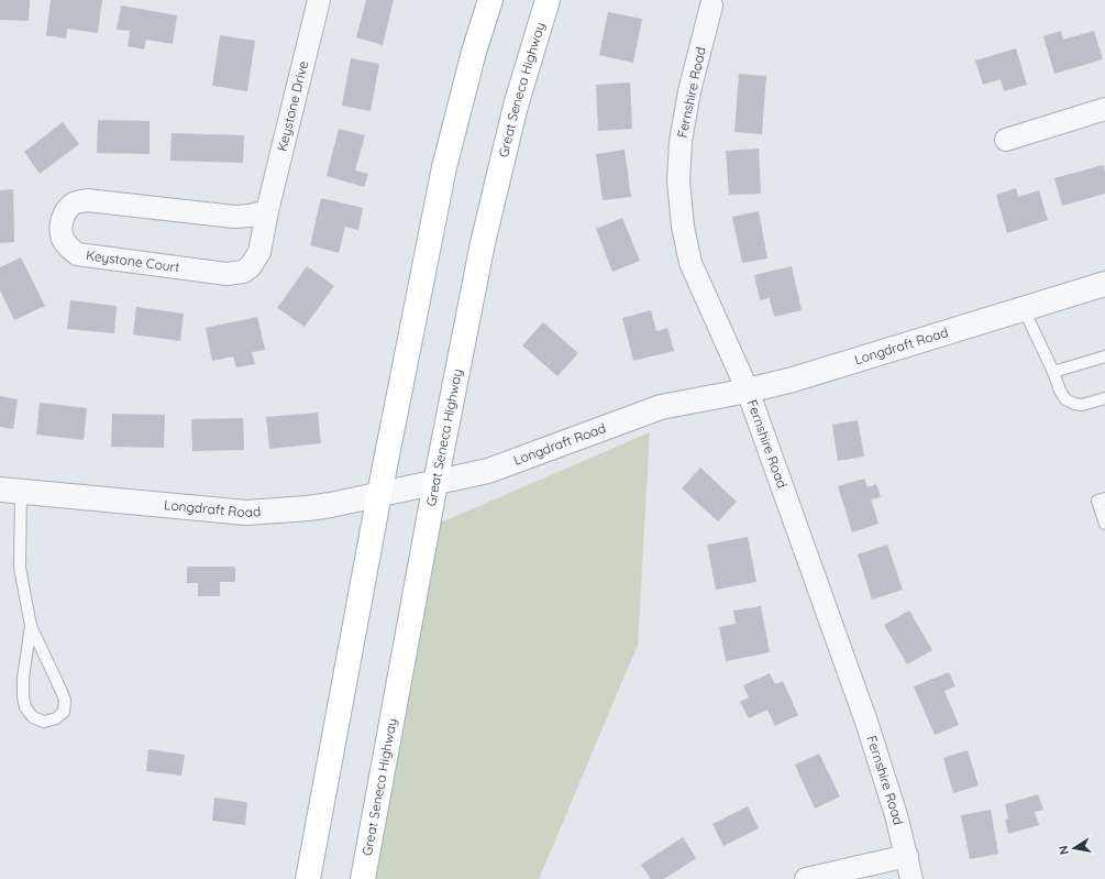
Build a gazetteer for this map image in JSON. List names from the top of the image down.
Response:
{
  "streets": {
    "main road": ["Great Seneca Highway"],
    "street": [
      "Fernshire Road",
      "Keystone Drive",
      "Keystone Court",
      "Longdraft Road"
    ]
  },
  "crossings": [
    ["Great Seneca Highway", "Longdraft Road"],
    ["Fernshire Road", "Longdraft Road"],
    ["Keystone Drive", "Keystone Court"]
  ],
  "north": "left"
}
